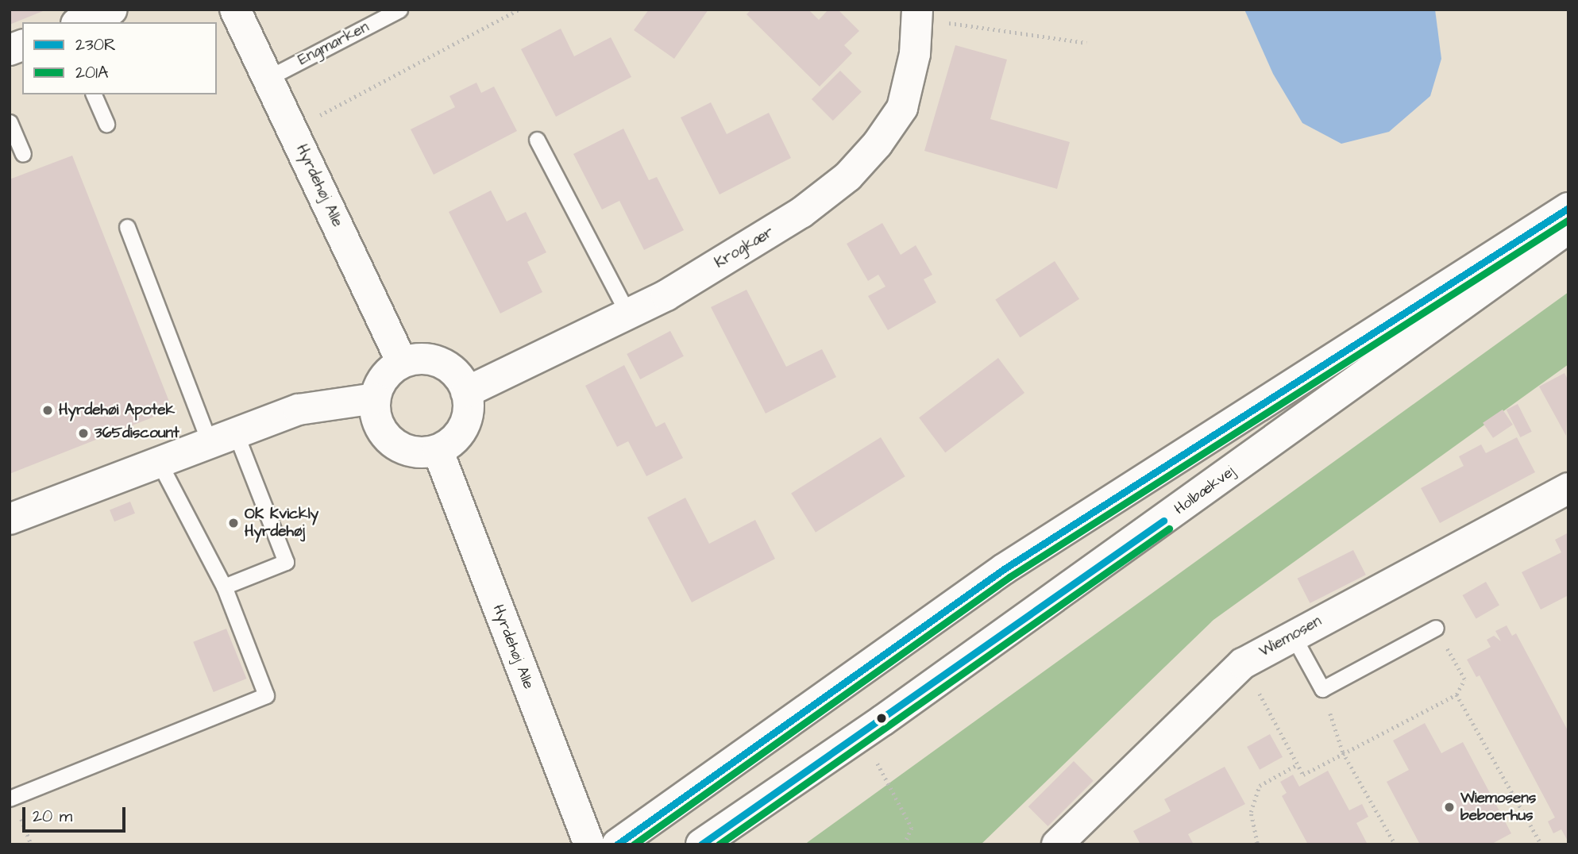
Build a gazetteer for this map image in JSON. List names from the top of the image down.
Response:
{
  "streets": {
    "street": [
      "Hyrdehøj Alle",
      "Krogkær",
      "Holbækvej",
      "Wiemosen"
    ],
    "lane": ["Engmarken"]
  },
  "crossings": [
    ["Engmarken", "Hyrdehøj Alle"],
    ["Hyrdehøj Alle", "Krogkær"]
  ],
  "places": [
    "Hyrdehøi Apotek",
    "365discount",
    "OK Kvickly Hyrdehøj",
    "Wiemosens beboerhus"
  ],
  "lines": ["transit line 230R", "transit line 201A"],
  "legend": ["230R", "201A"],
  "scale_bar": "20 m"
}
